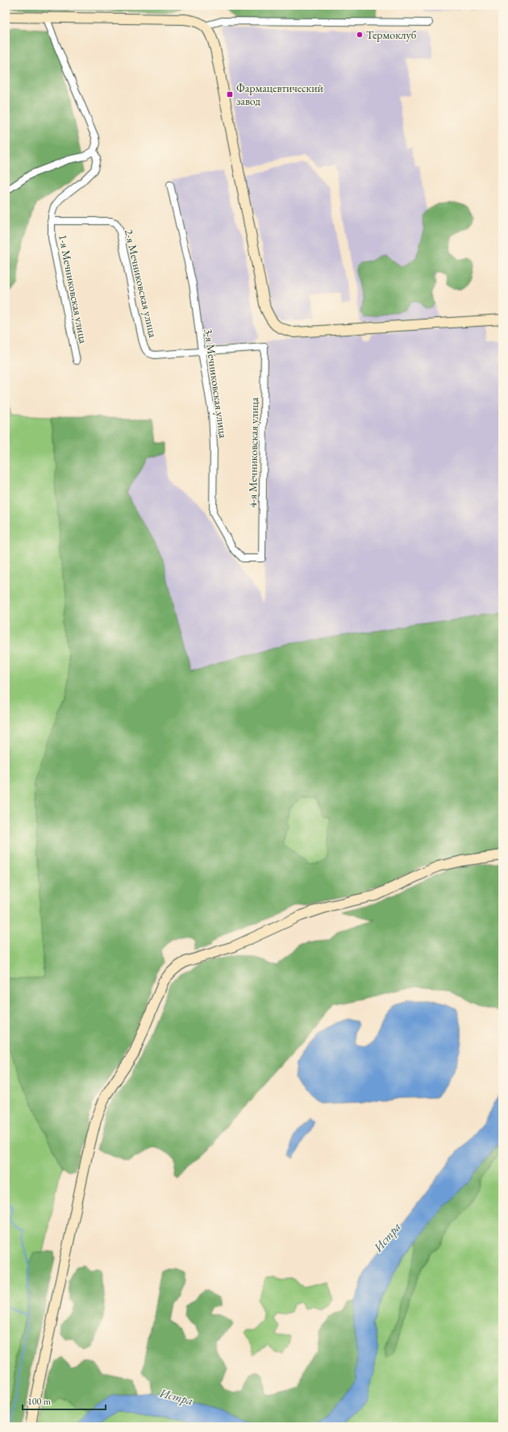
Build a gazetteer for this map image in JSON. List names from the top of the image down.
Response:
{
  "streets": {
    "street": [
      "2-я Мечниковская улица",
      "1-я Мечниковская улица",
      "3-я Мечниковская улица",
      "4-я Мечниковская улица"
    ]
  },
  "crossings": [
    ["2-я Мечниковская улица", "1-я Мечниковская улица"],
    ["2-я Мечниковская улица", "3-я Мечниковская улица"],
    ["2-я Мечниковская улица", "4-я Мечниковская улица"],
    ["3-я Мечниковская улица", "4-я Мечниковская улица"]
  ],
  "water": ["Истра"],
  "places": {
    "other": ["Термоклуб"],
    "transit": ["Фармацевтический завод"]
  },
  "scale_bar": "100 m"
}
